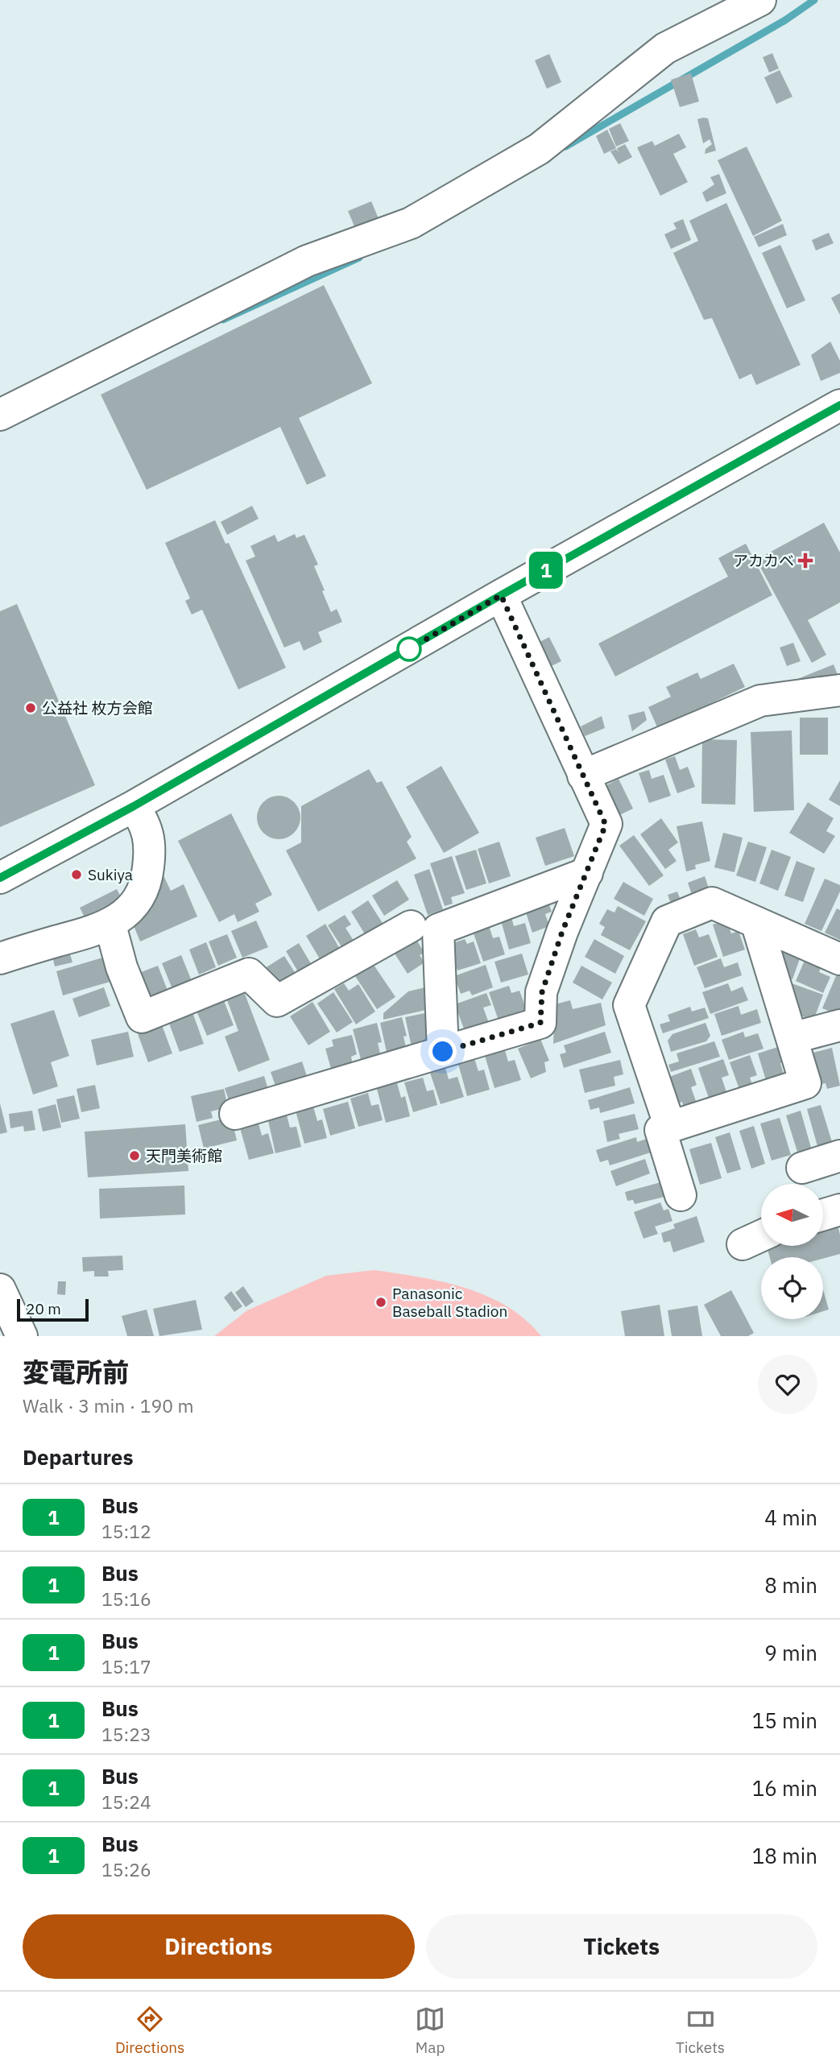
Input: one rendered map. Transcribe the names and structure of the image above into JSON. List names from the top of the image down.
{
  "places": {
    "health": ["アカカベ"],
    "other": [
      "公益社 枚方会館",
      "Sukiya",
      "天門美術館",
      "Panasonic Baseball Stadion"
    ]
  },
  "lines": ["bus line 1"],
  "scale_bar": "20 m",
  "north": "left",
  "page": {
    "on_map": "1",
    "scale": "20 m",
    "heading": [
      ["変電所前", "Walk · 3 min · 190 m"],
      "Departures"
    ],
    "list": [
      {
        "mark": "1",
        "name": "Bus",
        "note": "15:12",
        "value": "4 min"
      },
      {
        "mark": "1",
        "name": "Bus",
        "note": "15:16",
        "value": "8 min"
      },
      {
        "mark": "1",
        "name": "Bus",
        "note": "15:17",
        "value": "9 min"
      },
      {
        "mark": "1",
        "name": "Bus",
        "note": "15:23",
        "value": "15 min"
      },
      {
        "mark": "1",
        "name": "Bus",
        "note": "15:24",
        "value": "16 min"
      },
      {
        "mark": "1",
        "name": "Bus",
        "note": "15:26",
        "value": "18 min"
      }
    ],
    "buttons": ["Directions", "Tickets"],
    "tabs": ["Directions", "Map", "Tickets"]
  }
}
